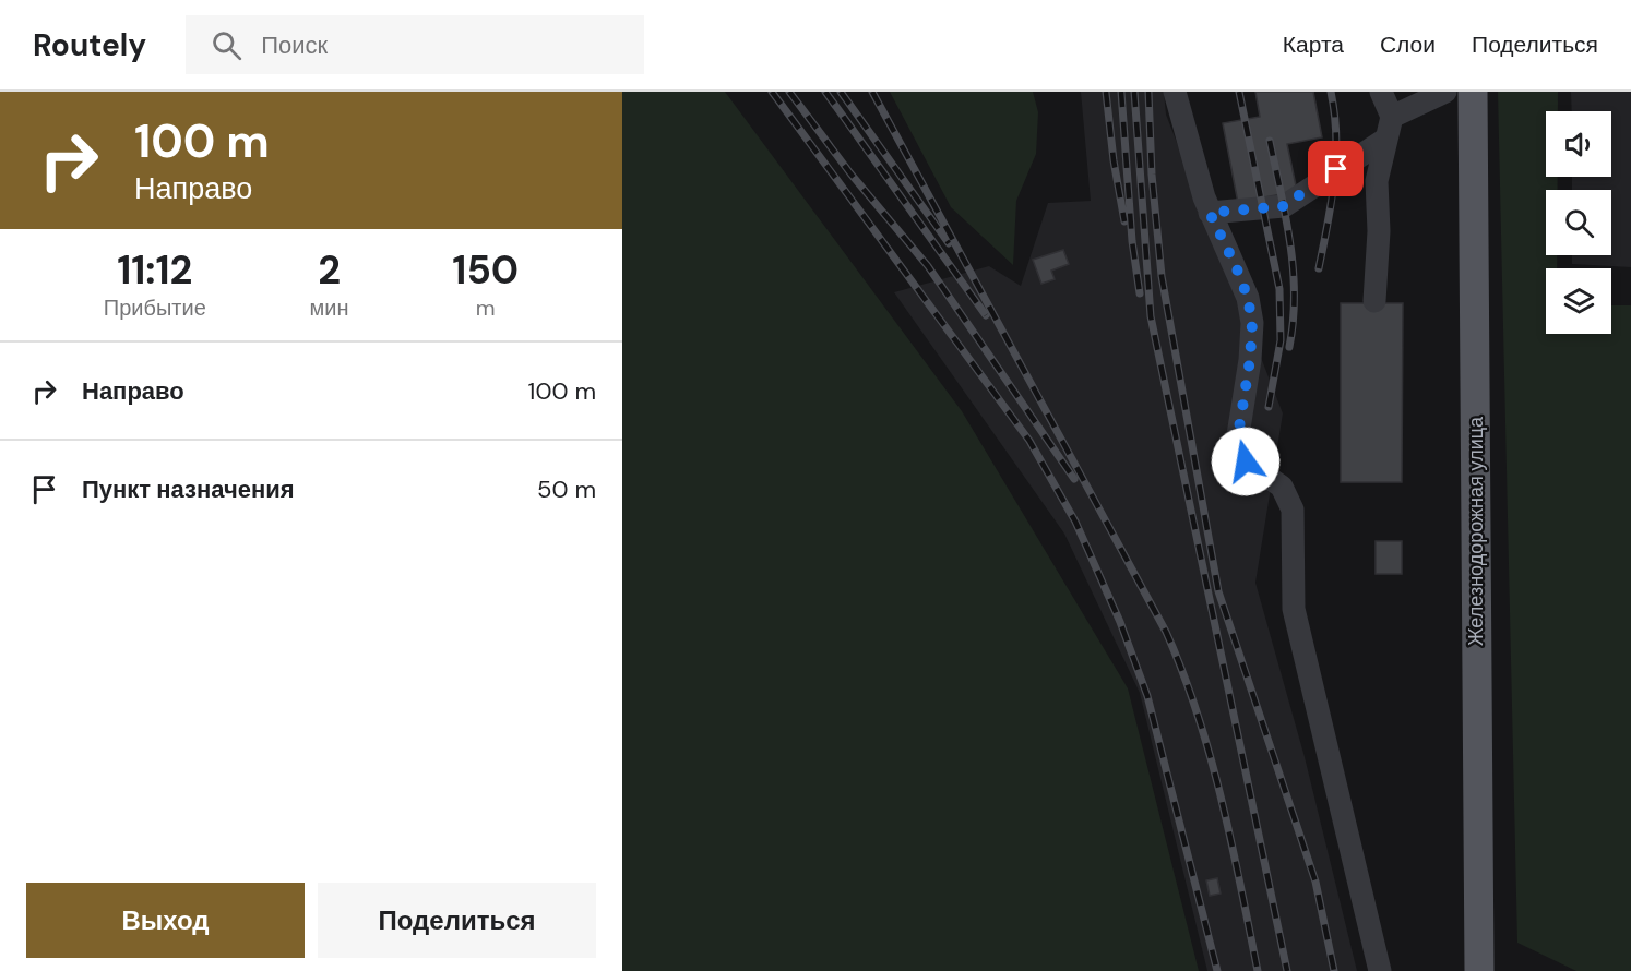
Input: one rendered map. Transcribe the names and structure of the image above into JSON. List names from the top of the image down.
{
  "streets": {
    "main road": ["Железнодорожная улица"]
  },
  "page": {
    "header": "Routely",
    "search": "Поиск",
    "nav": ["Карта", "Слои", "Поделиться"],
    "turn": ["100 m", "Направо"],
    "eta": [
      "11:12",
      "Прибытие",
      "2",
      "мин",
      "150",
      "m"
    ],
    "list": [
      {
        "name": "Направо",
        "value": "100 m"
      },
      {
        "name": "Пункт назначения",
        "value": "50 m"
      }
    ],
    "buttons": ["Выход", "Поделиться"]
  }
}
